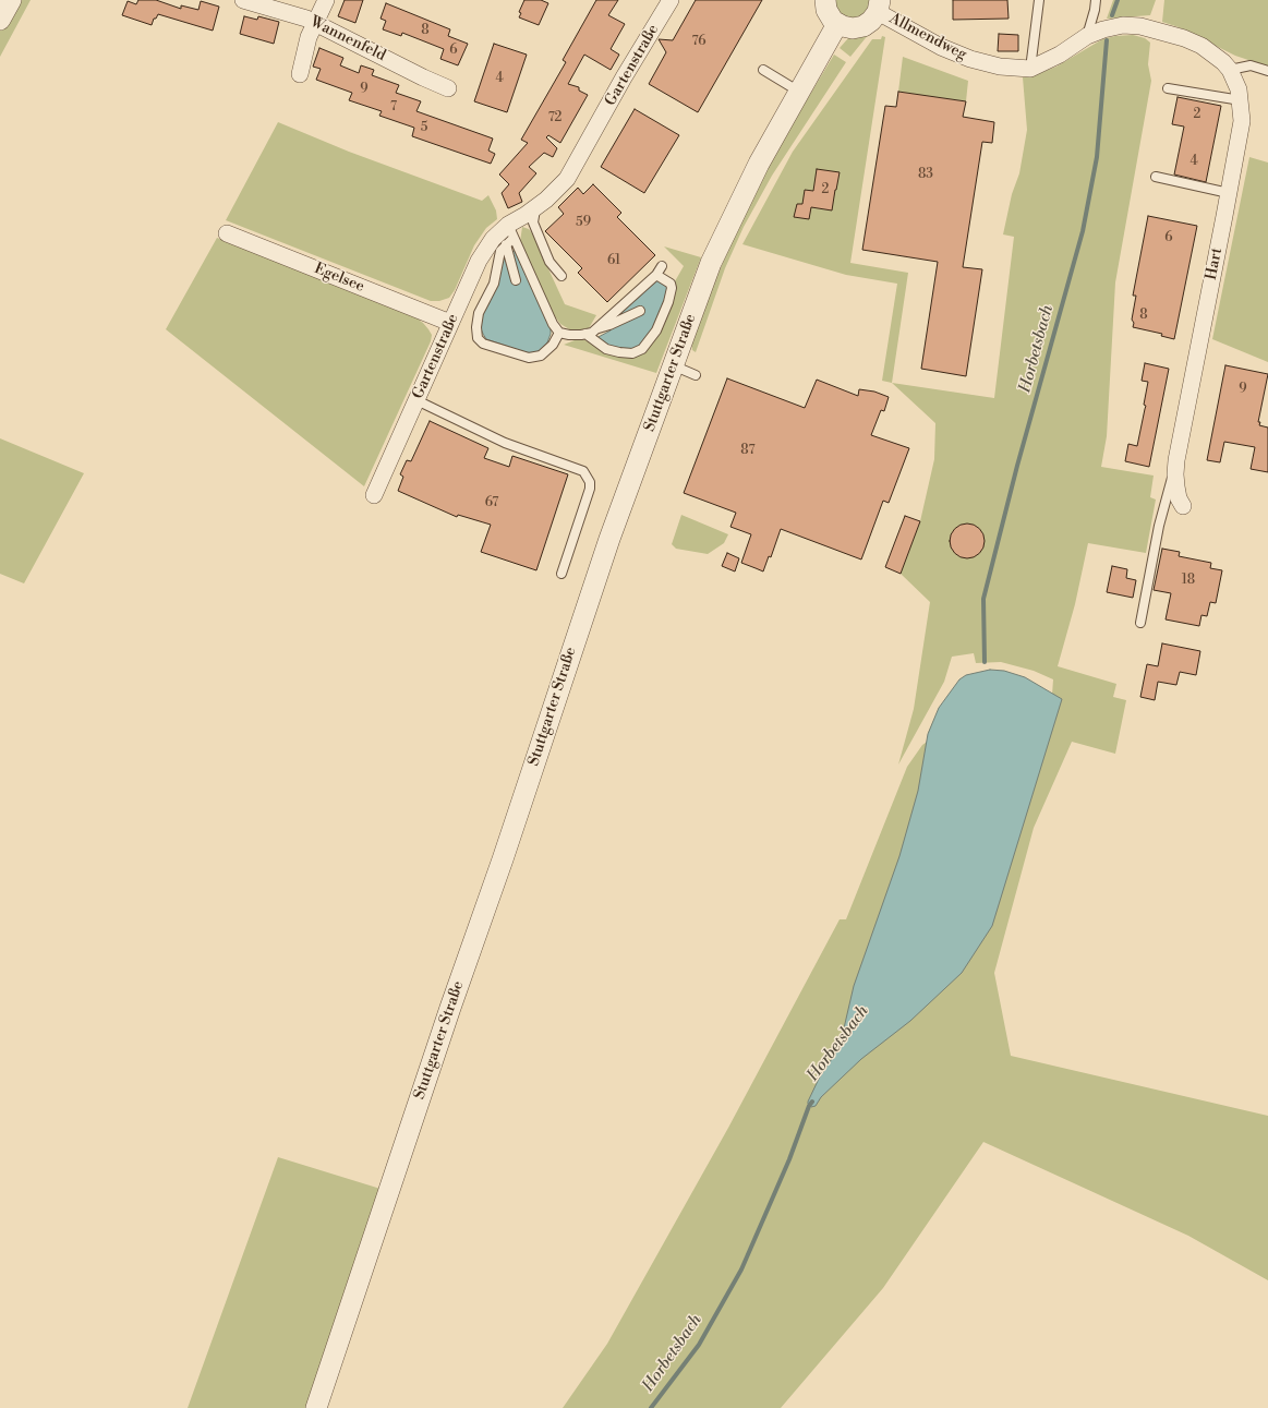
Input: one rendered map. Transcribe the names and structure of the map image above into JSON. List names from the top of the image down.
{
  "streets": {
    "street": [
      "Allmendweg",
      "Wannenfeld",
      "Gartenstraße",
      "Hart",
      "Egelsee",
      "Stuttgarter Straße"
    ]
  },
  "crossings": [
    ["Allmendweg", "Hart"],
    ["Gartenstraße", "Egelsee"]
  ],
  "water": ["Horbetsbach"],
  "house_numbers": [
    "8",
    "76",
    "6",
    "4",
    "9",
    "7",
    "2",
    "72",
    "5",
    "4",
    "83",
    "2",
    "59",
    "6",
    "61",
    "8",
    "9",
    "87",
    "67",
    "18"
  ]
}
